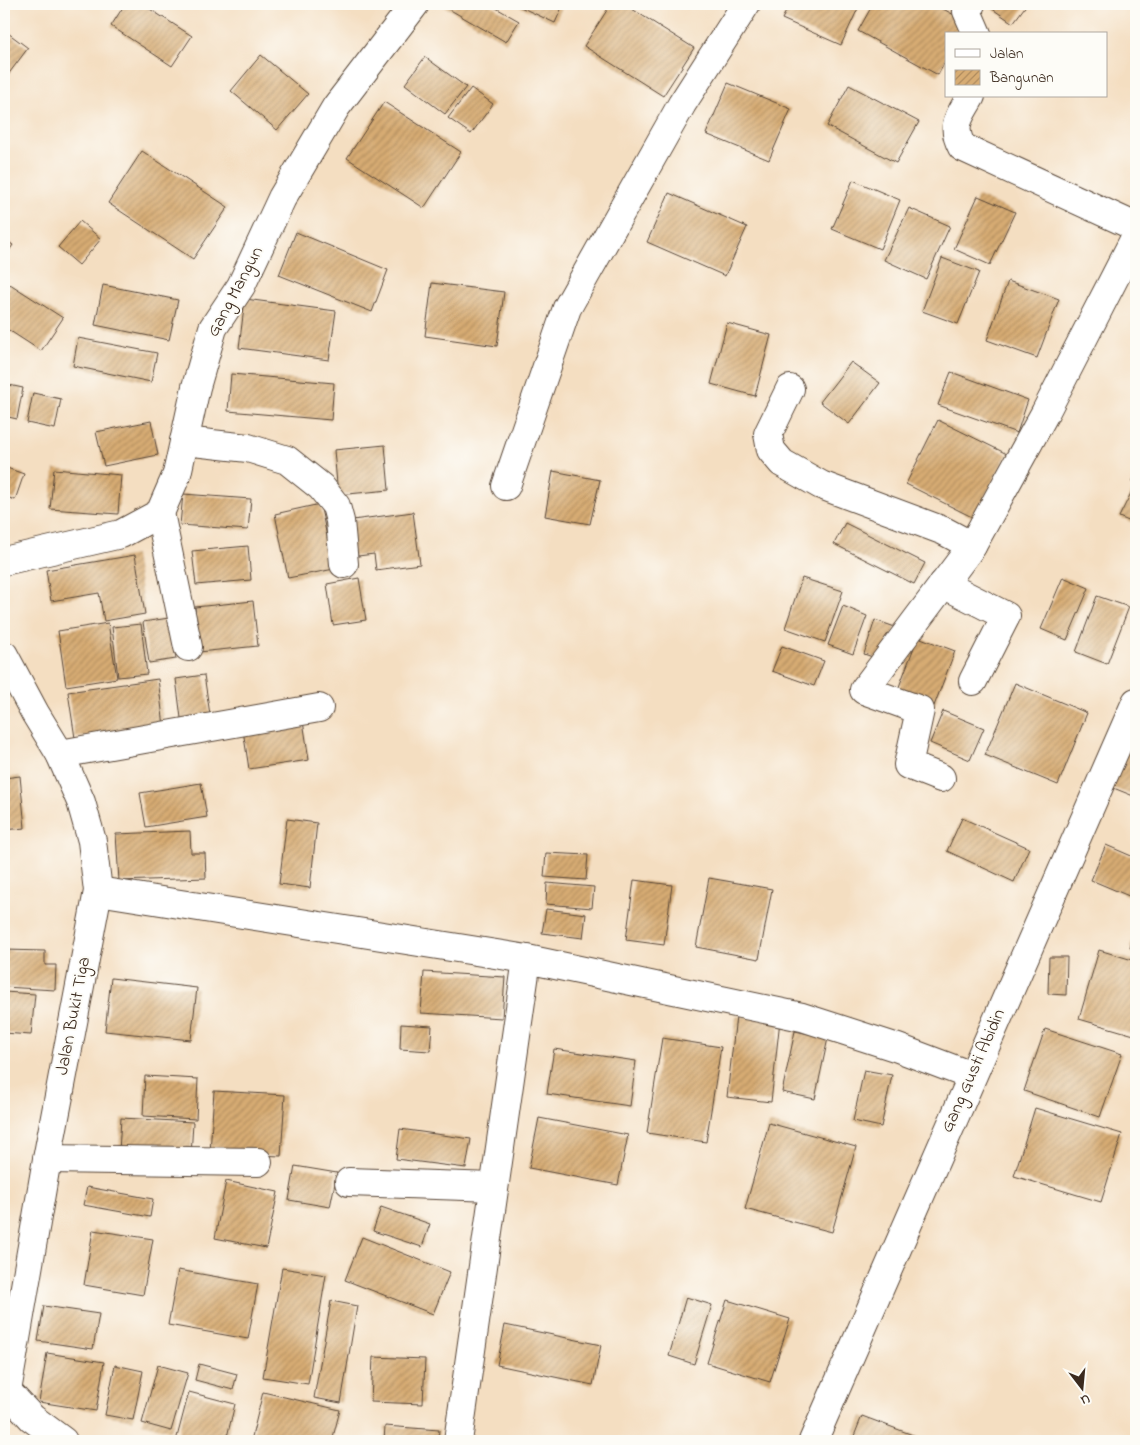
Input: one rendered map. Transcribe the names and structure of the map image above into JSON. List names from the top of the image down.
{
  "streets": {
    "street": ["Gang Mangun", "Jalan Bukit Tiga", "Gang Gusti Abidin"]
  },
  "legend": ["Jalan", "Bangunan"],
  "north": "bottom"
}
